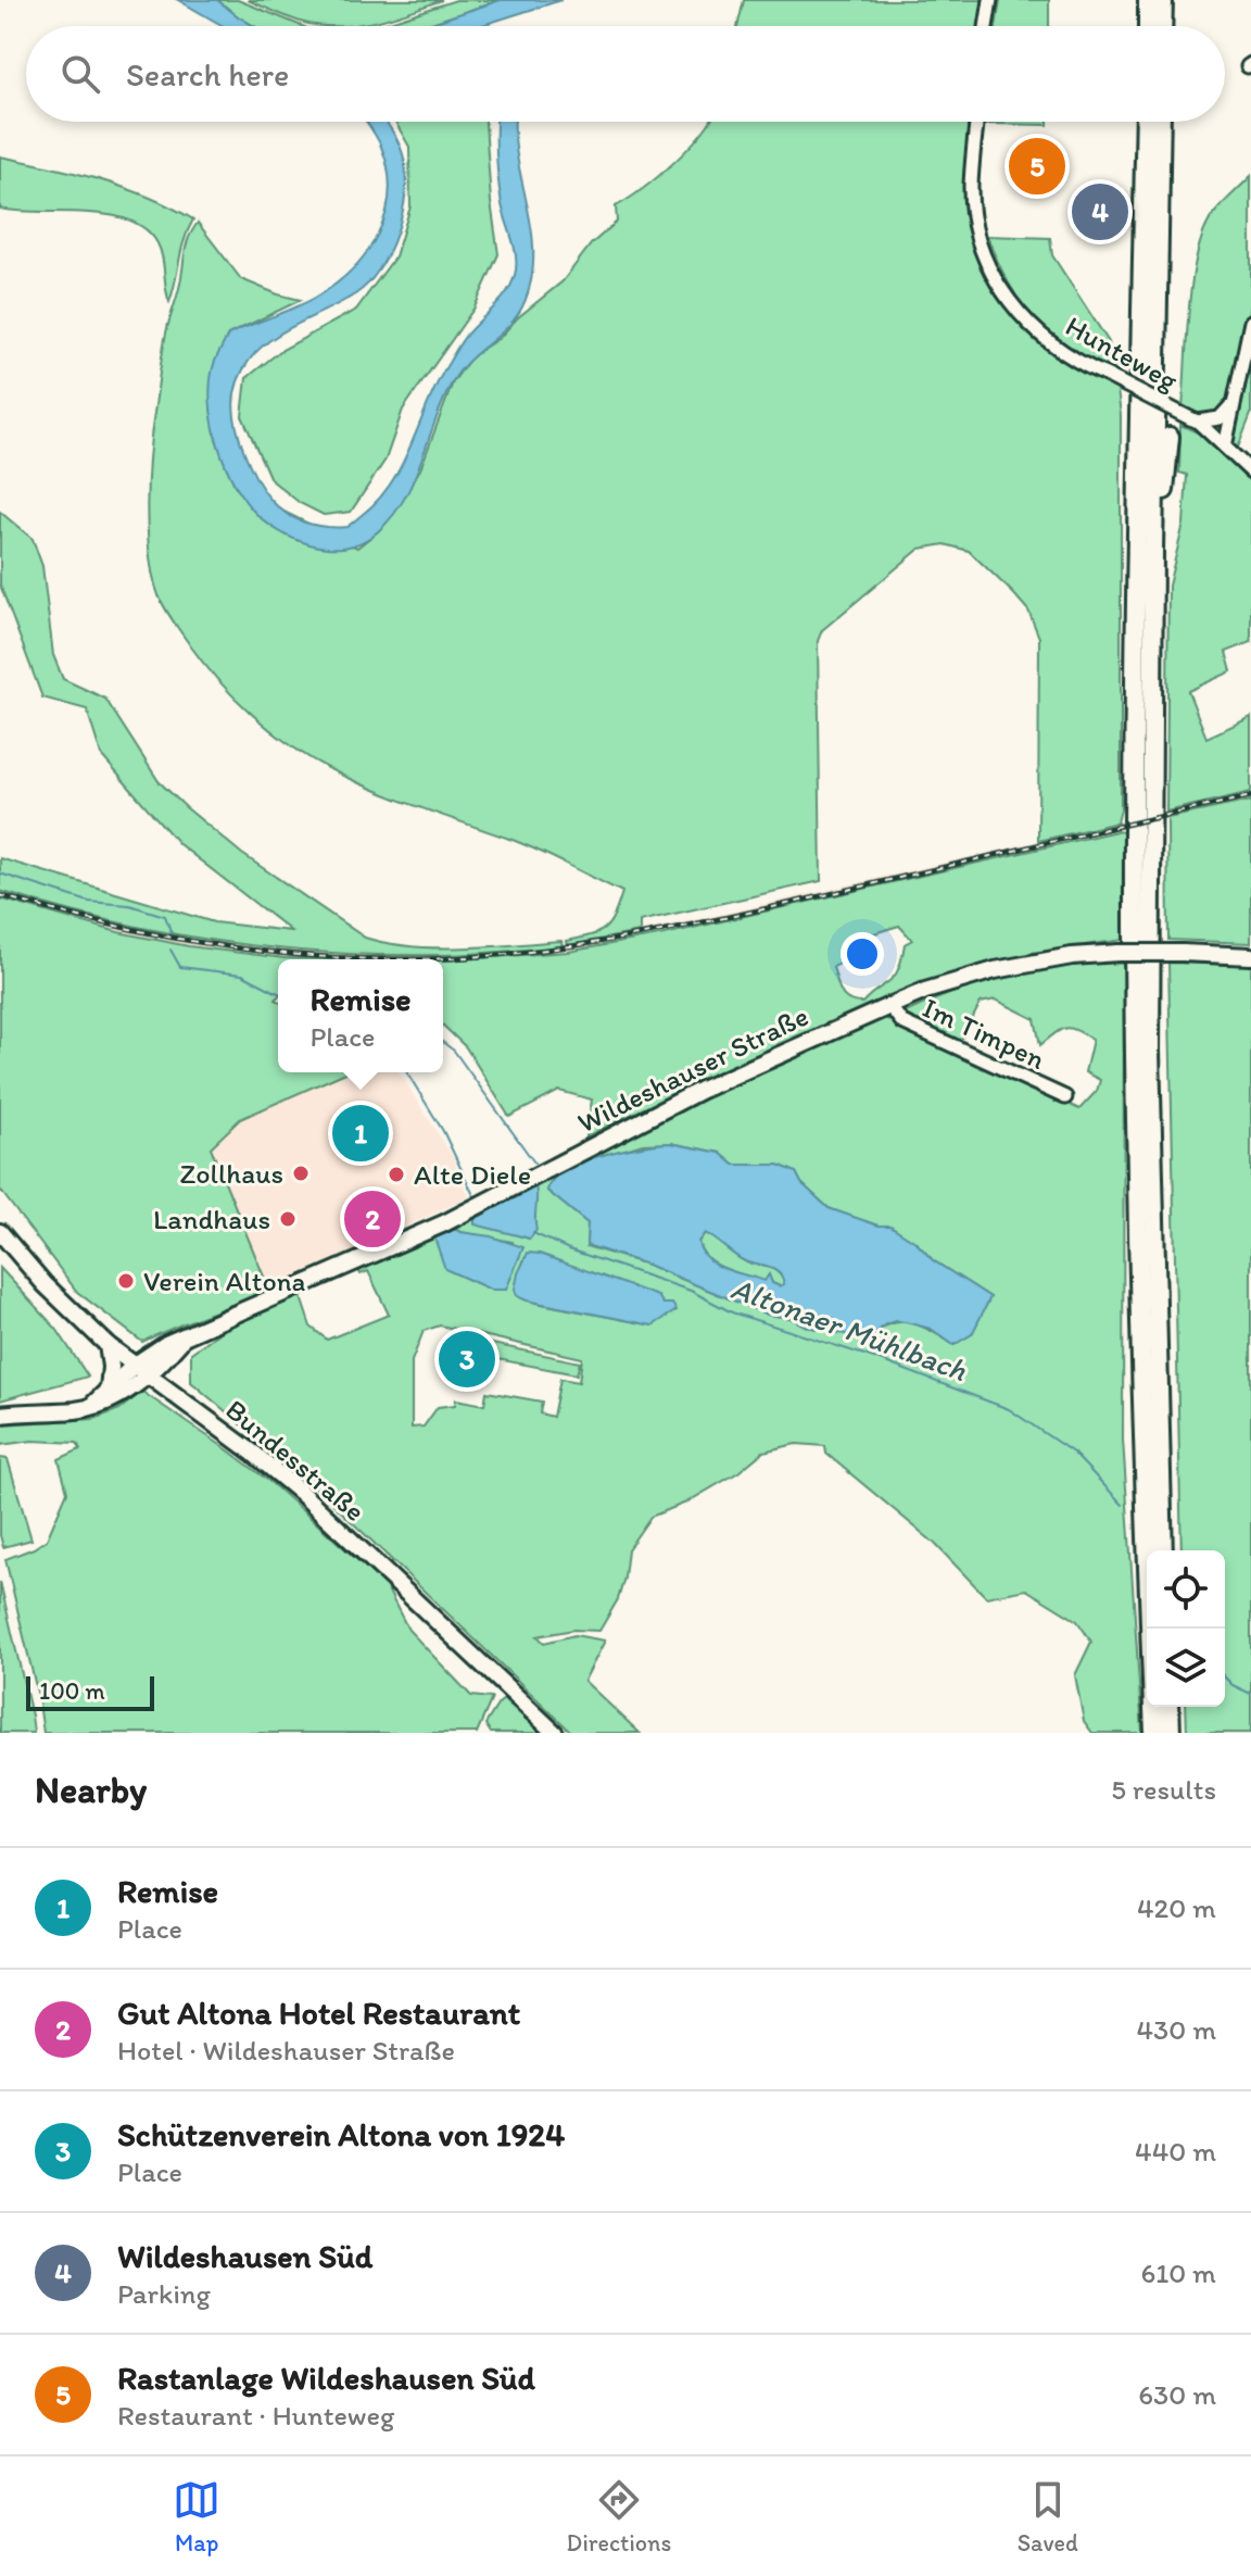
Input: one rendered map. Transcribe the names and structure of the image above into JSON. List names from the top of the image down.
{
  "streets": {
    "main road": ["Wildeshauser Straße", "Bundesstraße"],
    "street": ["Hunteweg", "Im Timpen"]
  },
  "crossings": [
    ["Im Timpen", "Wildeshauser Straße"],
    ["Wildeshauser Straße", "Bundesstraße"]
  ],
  "water": ["Altonaer Mühlbach"],
  "places": [
    "Zollhaus",
    "Alte Diele",
    "Landhaus",
    "Verein Altona"
  ],
  "scale_bar": "100 m",
  "page": {
    "search": "Search here",
    "pins": [
      "5",
      "4",
      "1",
      "2",
      "3"
    ],
    "popup": ["Remise", "Place"],
    "scale": "100 m",
    "heading": ["Nearby", "5 results"],
    "list": [
      {
        "mark": "1",
        "name": "Remise",
        "note": "Place",
        "value": "420 m"
      },
      {
        "mark": "2",
        "name": "Gut Altona Hotel Restaurant",
        "note": "Hotel · Wildeshauser Straße",
        "value": "430 m"
      },
      {
        "mark": "3",
        "name": "Schützenverein Altona von 1924",
        "note": "Place",
        "value": "440 m"
      },
      {
        "mark": "4",
        "name": "Wildeshausen Süd",
        "note": "Parking",
        "value": "610 m"
      },
      {
        "mark": "5",
        "name": "Rastanlage Wildeshausen Süd",
        "note": "Restaurant · Hunteweg",
        "value": "630 m"
      }
    ],
    "nav": ["Map", "Directions", "Saved"]
  }
}
